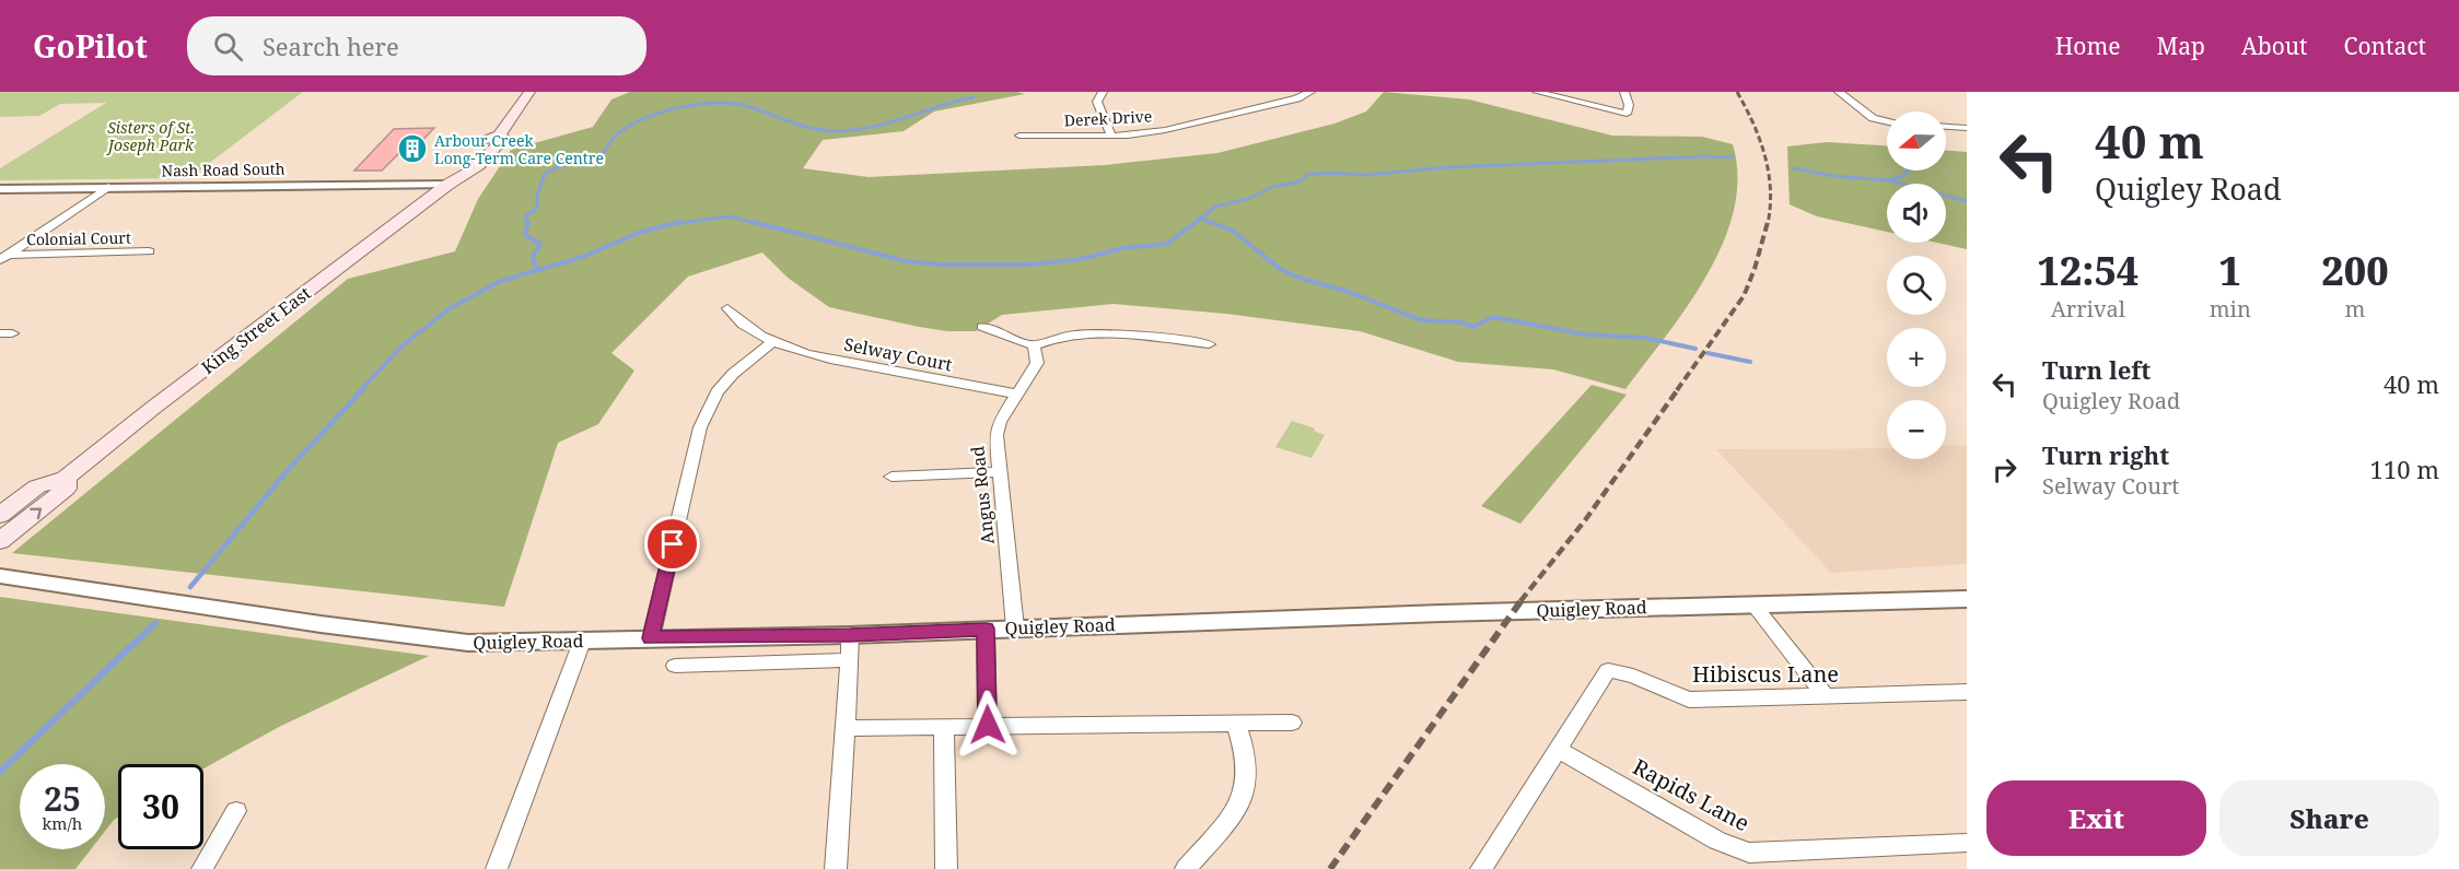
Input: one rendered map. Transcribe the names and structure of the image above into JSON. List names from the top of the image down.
{
  "streets": {
    "main road": ["King Street East"],
    "street": [
      "Derek Drive",
      "Nash Road South",
      "Colonial Court",
      "Selway Court",
      "Angus Road",
      "Quigley Road",
      "Hibiscus Lane",
      "Rapids Lane"
    ]
  },
  "crossings": [
    ["Nash Road South", "King Street East"],
    ["Selway Court", "Angus Road"],
    ["Angus Road", "Quigley Road"],
    ["Hibiscus Lane", "Rapids Lane"]
  ],
  "parks": ["Sisters of St. Joseph Park"],
  "places": {
    "building": ["Arbour Creek Long-Term Care Centre"]
  },
  "north": "left",
  "page": {
    "header": "GoPilot",
    "search": "Search here",
    "nav": [
      "Home",
      "Map",
      "About",
      "Contact"
    ],
    "turn": ["40 m", "Quigley Road"],
    "map_buttons": ["+", "−"],
    "eta": [
      "12:54",
      "Arrival",
      "1",
      "min",
      "200",
      "m"
    ],
    "list": [
      {
        "name": "Turn left",
        "note": "Quigley Road",
        "value": "40 m"
      },
      {
        "name": "Turn right",
        "note": "Selway Court",
        "value": "110 m"
      }
    ],
    "speed": "25 km/h",
    "limit": "30",
    "buttons": ["Exit", "Share"]
  }
}
